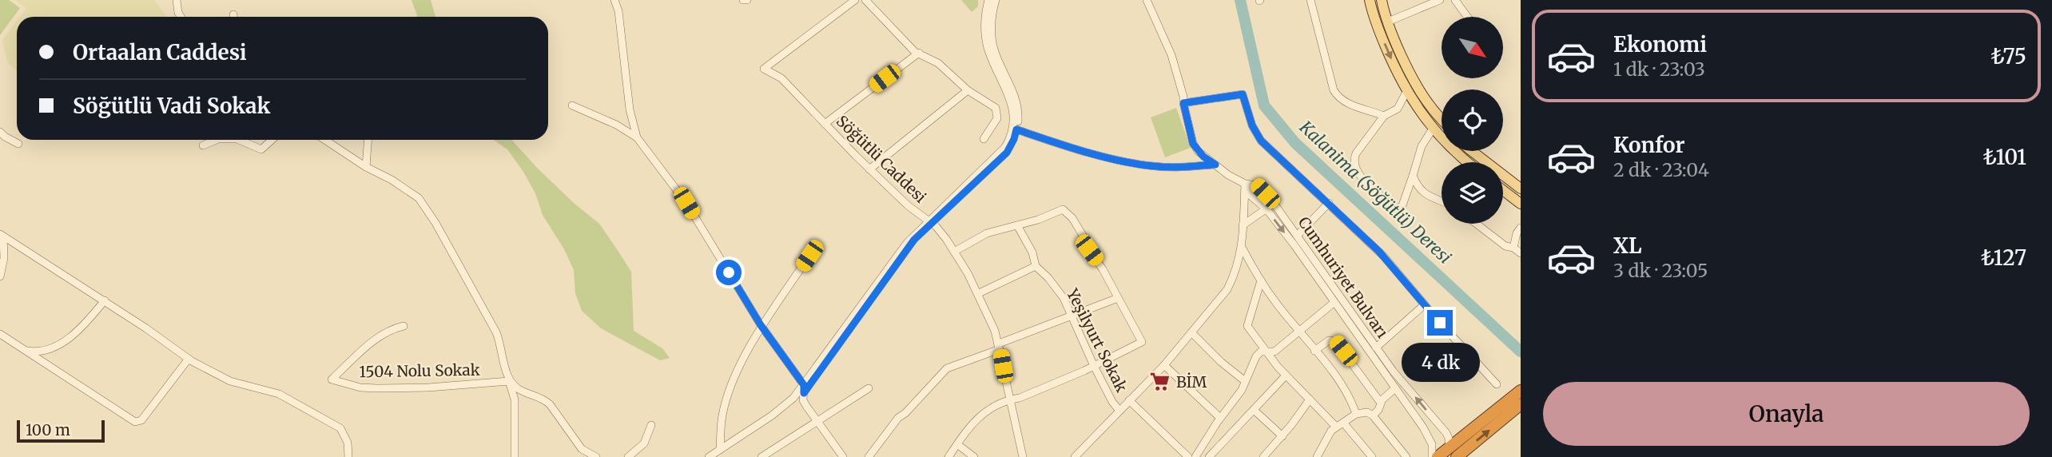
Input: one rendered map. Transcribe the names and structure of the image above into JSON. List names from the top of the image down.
{
  "streets": {
    "street": [
      "Söğütlü Caddesi",
      "Cumhuriyet Bulvarı",
      "Yeşilyurt Sokak",
      "1504 Nolu Sokak"
    ]
  },
  "water": ["Kalanima (Söğütlü) Deresi"],
  "places": {
    "supermarket": ["BİM"]
  },
  "scale_bar": "100 m",
  "north": "bottom right",
  "page": {
    "list": [
      {
        "name": "Ekonomi",
        "note": "1 dk · 23:03",
        "value": "₺75"
      },
      {
        "name": "Konfor",
        "note": "2 dk · 23:04",
        "value": "₺101"
      },
      {
        "name": "XL",
        "note": "3 dk · 23:05",
        "value": "₺127"
      }
    ],
    "banner": ["Ortaalan Caddesi", "Söğütlü Vadi Sokak"],
    "bubble": "4 dk",
    "buttons": "Onayla",
    "scale": "100 m"
  }
}
